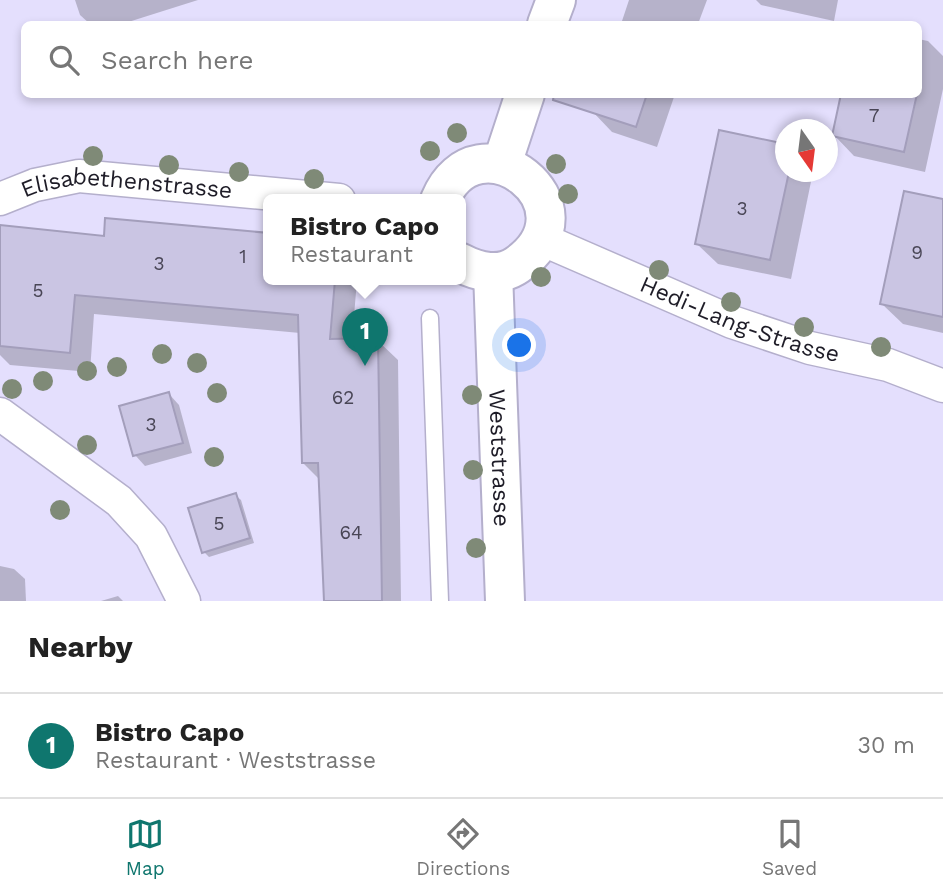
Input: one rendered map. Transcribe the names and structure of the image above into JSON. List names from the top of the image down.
{
  "streets": {
    "street": ["Elisabethenstrasse", "Hedi-Lang-Strasse", "Weststrasse"]
  },
  "house_numbers": [
    "7",
    "3",
    "9",
    "1",
    "3",
    "5",
    "62",
    "3",
    "5",
    "64"
  ],
  "north": "bottom",
  "page": {
    "search": "Search here",
    "popup": ["Bistro Capo", "Restaurant"],
    "pins": "1",
    "heading": "Nearby",
    "list": [
      {
        "mark": "1",
        "name": "Bistro Capo",
        "note": "Restaurant · Weststrasse",
        "value": "30 m"
      }
    ],
    "nav": ["Map", "Directions", "Saved"]
  }
}
